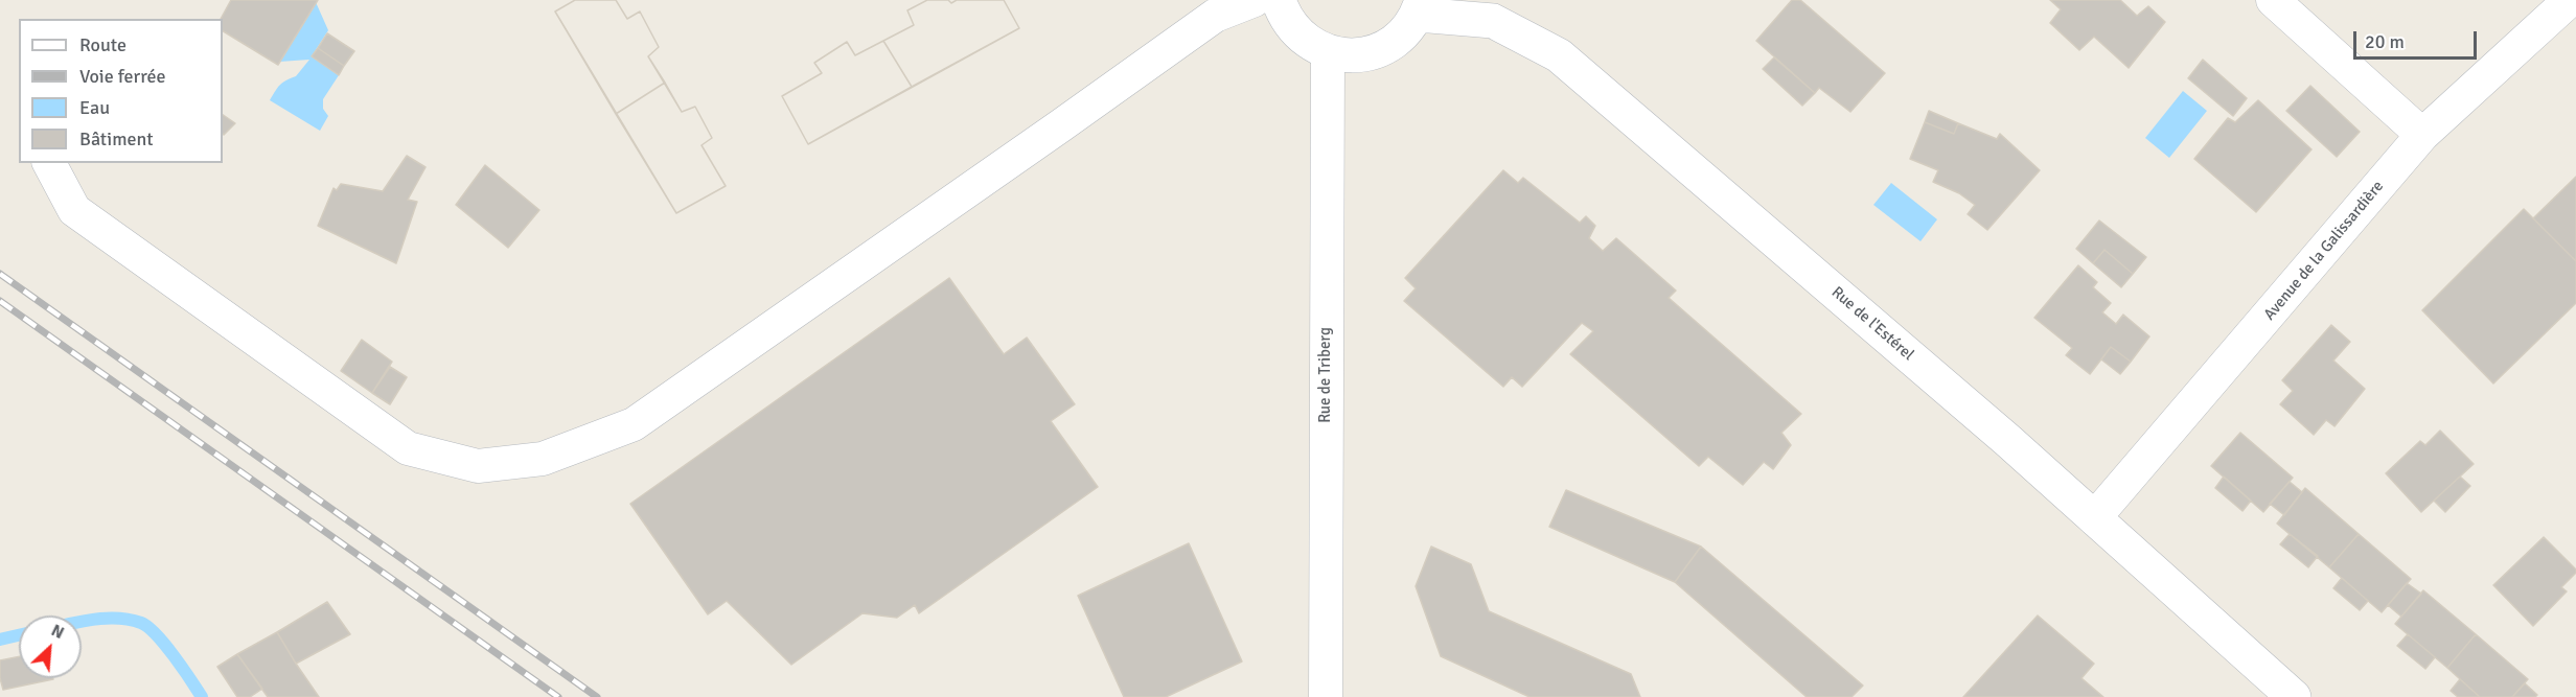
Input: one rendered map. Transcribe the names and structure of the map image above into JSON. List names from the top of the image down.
{
  "streets": {
    "street": ["Avenue de la Galissardière", "Rue de l'Estérel", "Rue de Triberg"]
  },
  "crossings": [
    ["Avenue de la Galissardière", "Rue de l'Estérel"]
  ],
  "legend": [
    "Route",
    "Voie ferrée",
    "Eau",
    "Bâtiment"
  ],
  "scale_bar": "20 m",
  "north": "top right"
}
